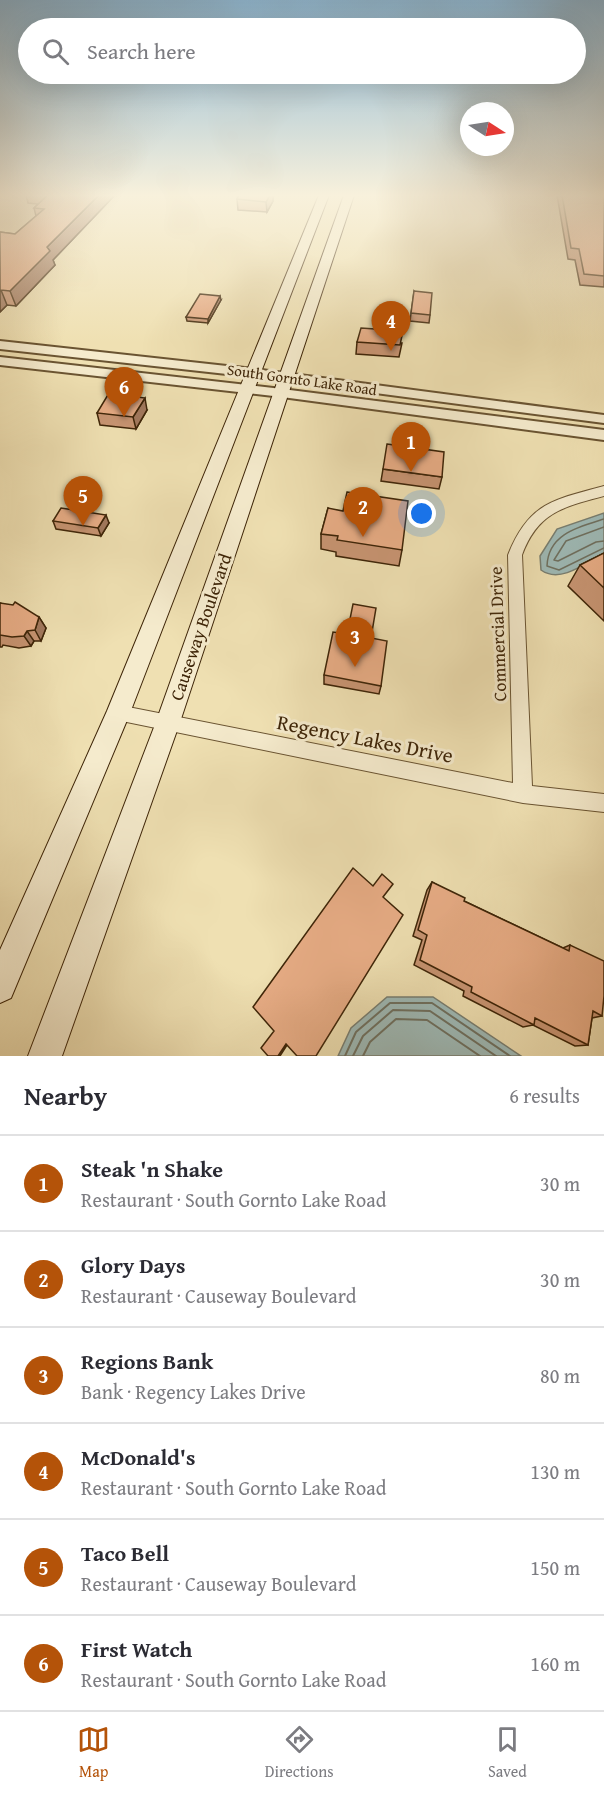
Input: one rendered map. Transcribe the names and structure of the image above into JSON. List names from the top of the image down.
{
  "streets": {
    "main road": ["Causeway Boulevard"],
    "street": ["South Gornto Lake Road", "Commercial Drive", "Regency Lakes Drive"]
  },
  "crossings": [
    ["South Gornto Lake Road", "Causeway Boulevard"],
    ["Causeway Boulevard", "Regency Lakes Drive"],
    ["Commercial Drive", "Regency Lakes Drive"]
  ],
  "north": "right",
  "page": {
    "search": "Search here",
    "pins": [
      "4",
      "6",
      "1",
      "5",
      "2",
      "3"
    ],
    "heading": ["Nearby", "6 results"],
    "list": [
      {
        "mark": "1",
        "name": "Steak 'n Shake",
        "note": "Restaurant · South Gornto Lake Road",
        "value": "30 m"
      },
      {
        "mark": "2",
        "name": "Glory Days",
        "note": "Restaurant · Causeway Boulevard",
        "value": "30 m"
      },
      {
        "mark": "3",
        "name": "Regions Bank",
        "note": "Bank · Regency Lakes Drive",
        "value": "80 m"
      },
      {
        "mark": "4",
        "name": "McDonald's",
        "note": "Restaurant · South Gornto Lake Road",
        "value": "130 m"
      },
      {
        "mark": "5",
        "name": "Taco Bell",
        "note": "Restaurant · Causeway Boulevard",
        "value": "150 m"
      },
      {
        "mark": "6",
        "name": "First Watch",
        "note": "Restaurant · South Gornto Lake Road",
        "value": "160 m"
      }
    ],
    "nav": ["Map", "Directions", "Saved"]
  }
}
